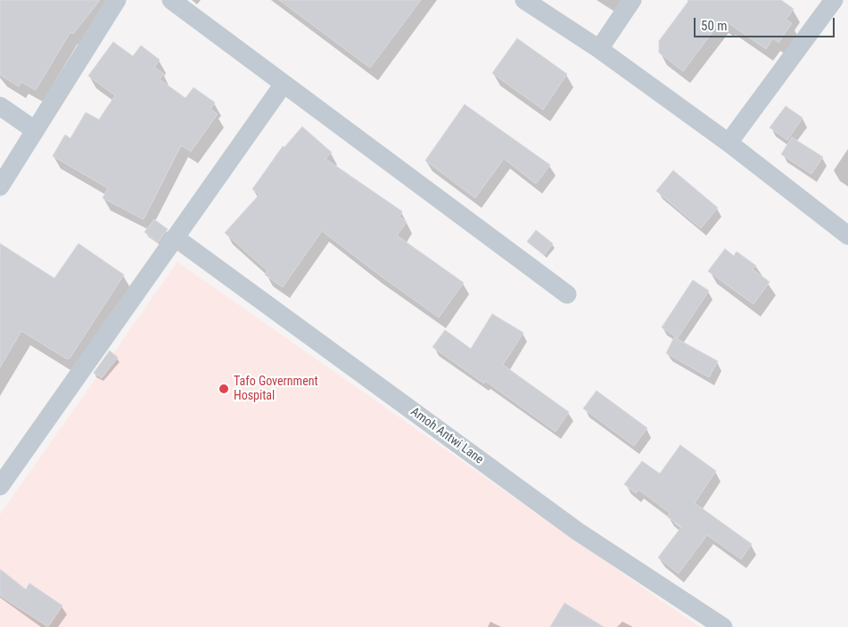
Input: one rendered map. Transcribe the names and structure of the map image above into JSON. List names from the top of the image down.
{
  "streets": {
    "street": ["Amoh Antwi Lane"]
  },
  "places": ["Tafo Government Hospital"],
  "scale_bar": "50 m"
}
